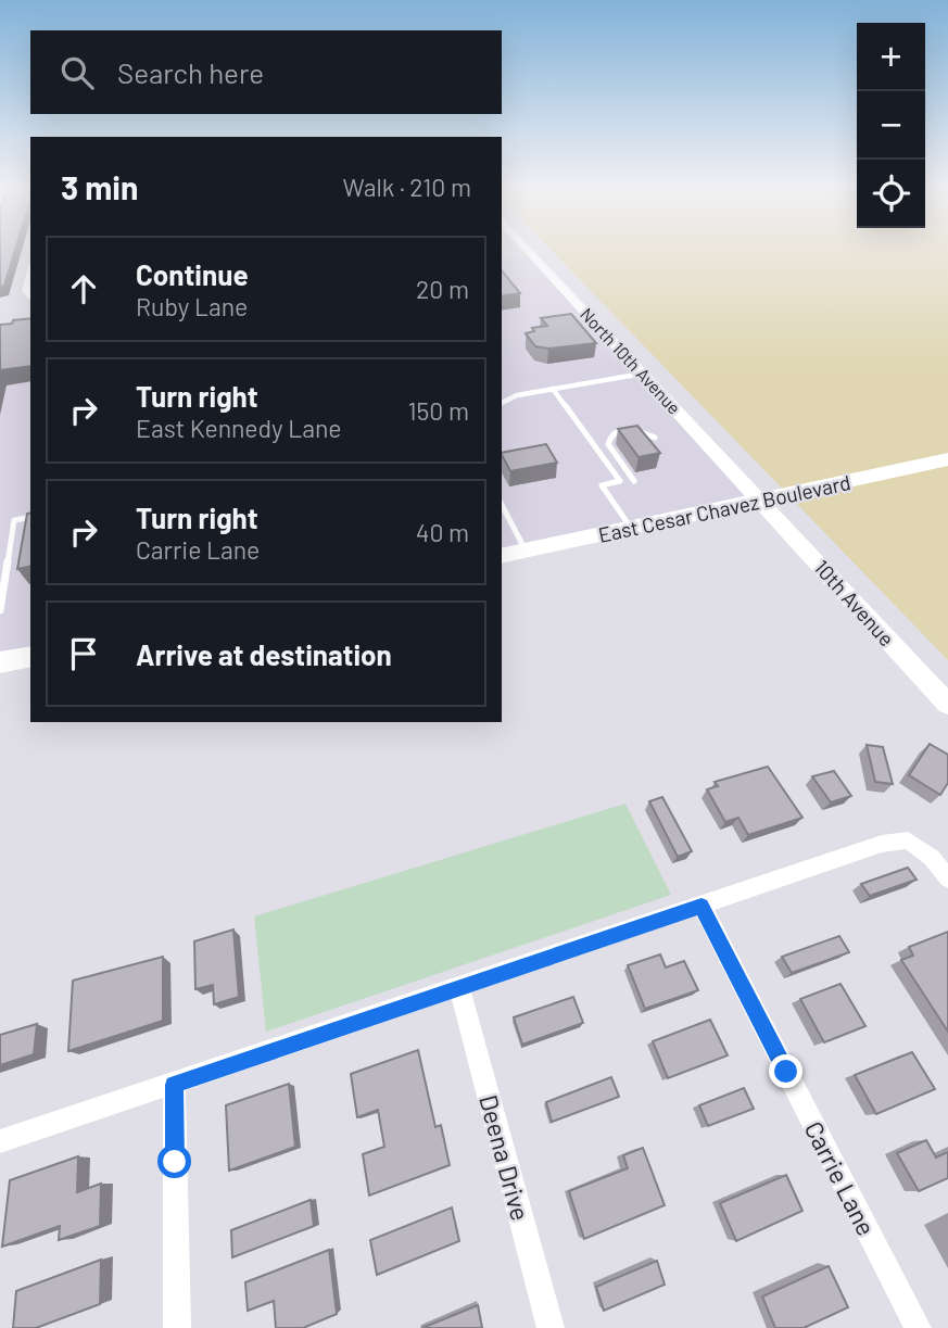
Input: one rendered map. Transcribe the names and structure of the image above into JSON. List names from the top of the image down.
{
  "streets": {
    "highway": ["East Cesar Chavez Boulevard"],
    "main road": ["North 10th Avenue", "10th Avenue"],
    "street": ["Deena Drive", "Carrie Lane"]
  },
  "crossings": [
    ["North 10th Avenue", "East Cesar Chavez Boulevard"],
    ["North 10th Avenue", "10th Avenue"],
    ["East Cesar Chavez Boulevard", "10th Avenue"]
  ],
  "page": {
    "map_buttons": ["+", "−"],
    "search": "Search here",
    "heading": ["3 min", "Walk · 210 m"],
    "list": [
      ["Continue", "Ruby Lane", "20 m"],
      ["Turn right", "East Kennedy Lane", "150 m"],
      ["Turn right", "Carrie Lane", "40 m"],
      "Arrive at destination"
    ]
  }
}
